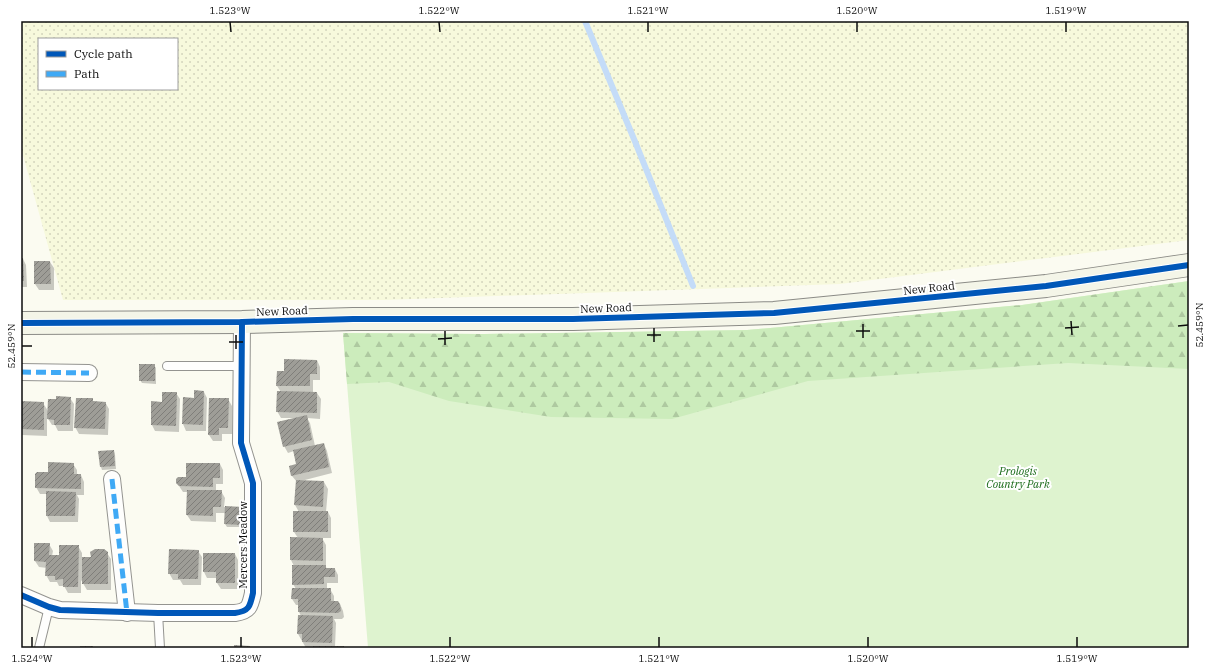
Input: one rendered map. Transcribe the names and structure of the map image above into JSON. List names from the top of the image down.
{
  "streets": {
    "street": ["New Road", "Mercers Meadow"]
  },
  "crossings": [
    ["New Road", "Mercers Meadow"]
  ],
  "parks": ["Prologis Country Park"],
  "legend": ["Cycle path", "Path"],
  "coordinates": [
    "1.523°W",
    "1.522°W",
    "1.521°W",
    "1.520°W",
    "1.519°W",
    "52.459°N",
    "1.524°W"
  ]
}
